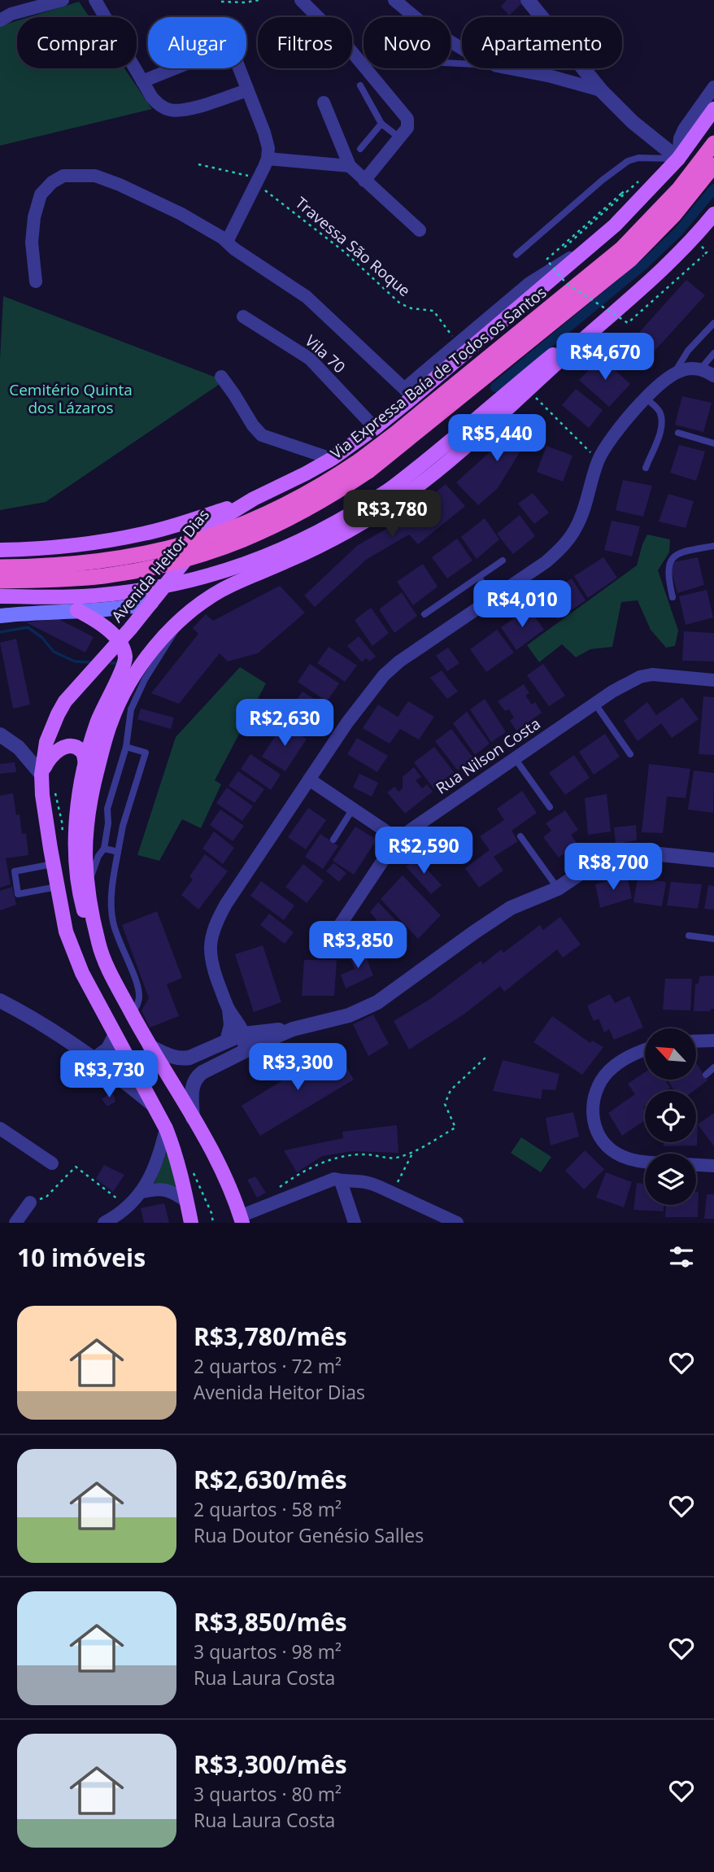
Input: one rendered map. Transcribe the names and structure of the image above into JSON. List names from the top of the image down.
{
  "streets": {
    "highway": ["Via Expressa Baía de Todos os Santos"],
    "main road": ["Avenida Heitor Dias"],
    "street": ["Vila 70", "Rua Nilson Costa"],
    "path": ["Travessa São Roque"]
  },
  "crossings": [
    ["Vila 70", "Avenida Heitor Dias"]
  ],
  "parks": ["Cemitério Quinta dos Lázaros"],
  "north": "top left",
  "page": {
    "chip": [
      "Comprar",
      "Alugar",
      "Filtros",
      "Novo",
      "Apartamento"
    ],
    "price": [
      "R$4,670",
      "R$5,440",
      "R$3,780",
      "R$4,010",
      "R$2,630",
      "R$2,590",
      "R$8,700",
      "R$3,850",
      "R$3,300",
      "R$3,730"
    ],
    "heading": "10 imóveis",
    "list": [
      {
        "name": "R$3,780/mês",
        "note": "2 quartos · 72 m² · Avenida Heitor Dias"
      },
      {
        "name": "R$2,630/mês",
        "note": "2 quartos · 58 m² · Rua Doutor Genésio Salles"
      },
      {
        "name": "R$3,850/mês",
        "note": "3 quartos · 98 m² · Rua Laura Costa"
      },
      {
        "name": "R$3,300/mês",
        "note": "3 quartos · 80 m² · Rua Laura Costa"
      }
    ]
  }
}
